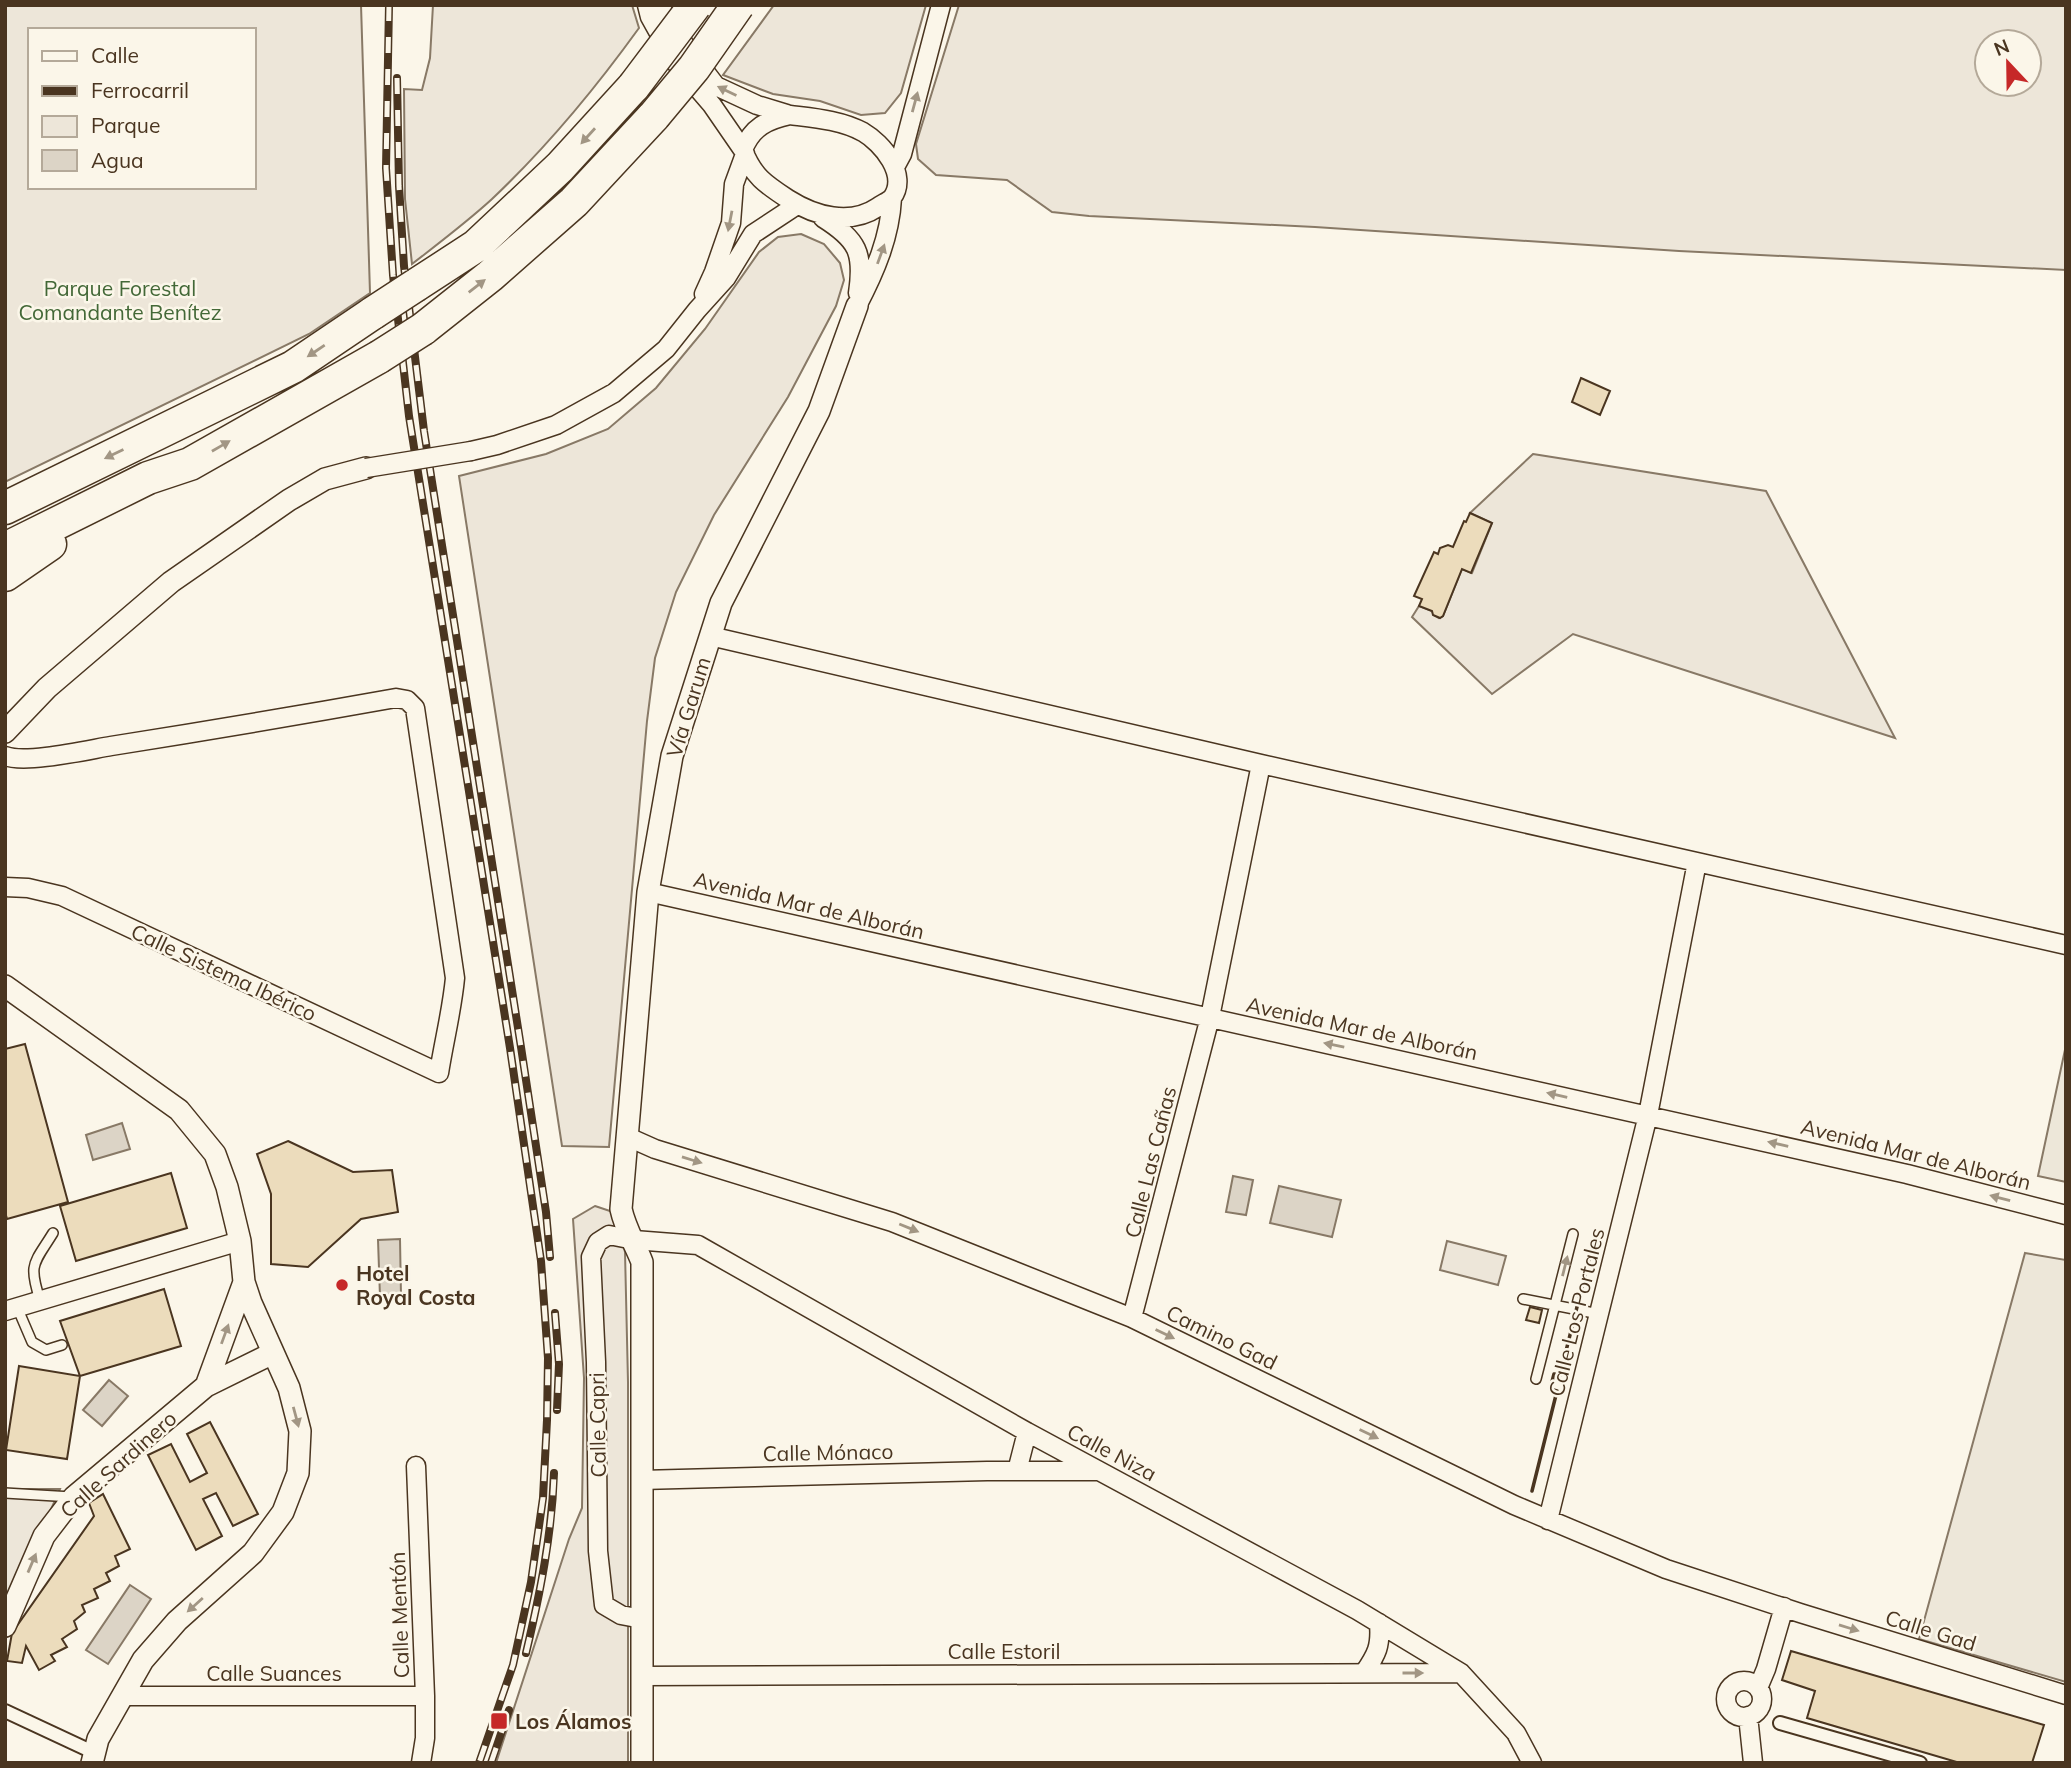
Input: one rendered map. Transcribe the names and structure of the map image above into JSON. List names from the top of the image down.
{
  "streets": {
    "street": [
      "Vía Garum",
      "Avenida Mar de Alborán",
      "Calle Sistema Ibérico",
      "Calle Las Cañas",
      "Calle Los Portales",
      "Camino Gad",
      "Calle Capri",
      "Calle Mónaco",
      "Calle Niza",
      "Calle Sardinero",
      "Calle Mentón",
      "Calle Gad",
      "Calle Estoril",
      "Calle Suances"
    ]
  },
  "crossings": [
    ["Vía Garum", "Avenida Mar de Alborán"],
    ["Vía Garum", "Camino Gad"],
    ["Vía Garum", "Calle Capri"],
    ["Avenida Mar de Alborán", "Calle Las Cañas"],
    ["Avenida Mar de Alborán", "Calle Los Portales"],
    ["Calle Las Cañas", "Camino Gad"],
    ["Calle Los Portales", "Camino Gad"],
    ["Camino Gad", "Calle Capri"],
    ["Camino Gad", "Calle Gad"],
    ["Calle Capri", "Calle Mónaco"],
    ["Calle Capri", "Calle Niza"],
    ["Calle Capri", "Calle Estoril"],
    ["Calle Mónaco", "Calle Niza"],
    ["Calle Niza", "Calle Estoril"],
    ["Calle Mentón", "Calle Suances"]
  ],
  "one_way": ["Avenida Mar de Alborán", "Camino Gad"],
  "parks": ["Parque Forestal Comandante Benítez"],
  "places": {
    "other": ["Hotel Royal Costa"],
    "transit": ["Los Álamos"]
  },
  "legend": [
    "Calle",
    "Ferrocarril",
    "Parque",
    "Agua"
  ],
  "north": "top"
}
